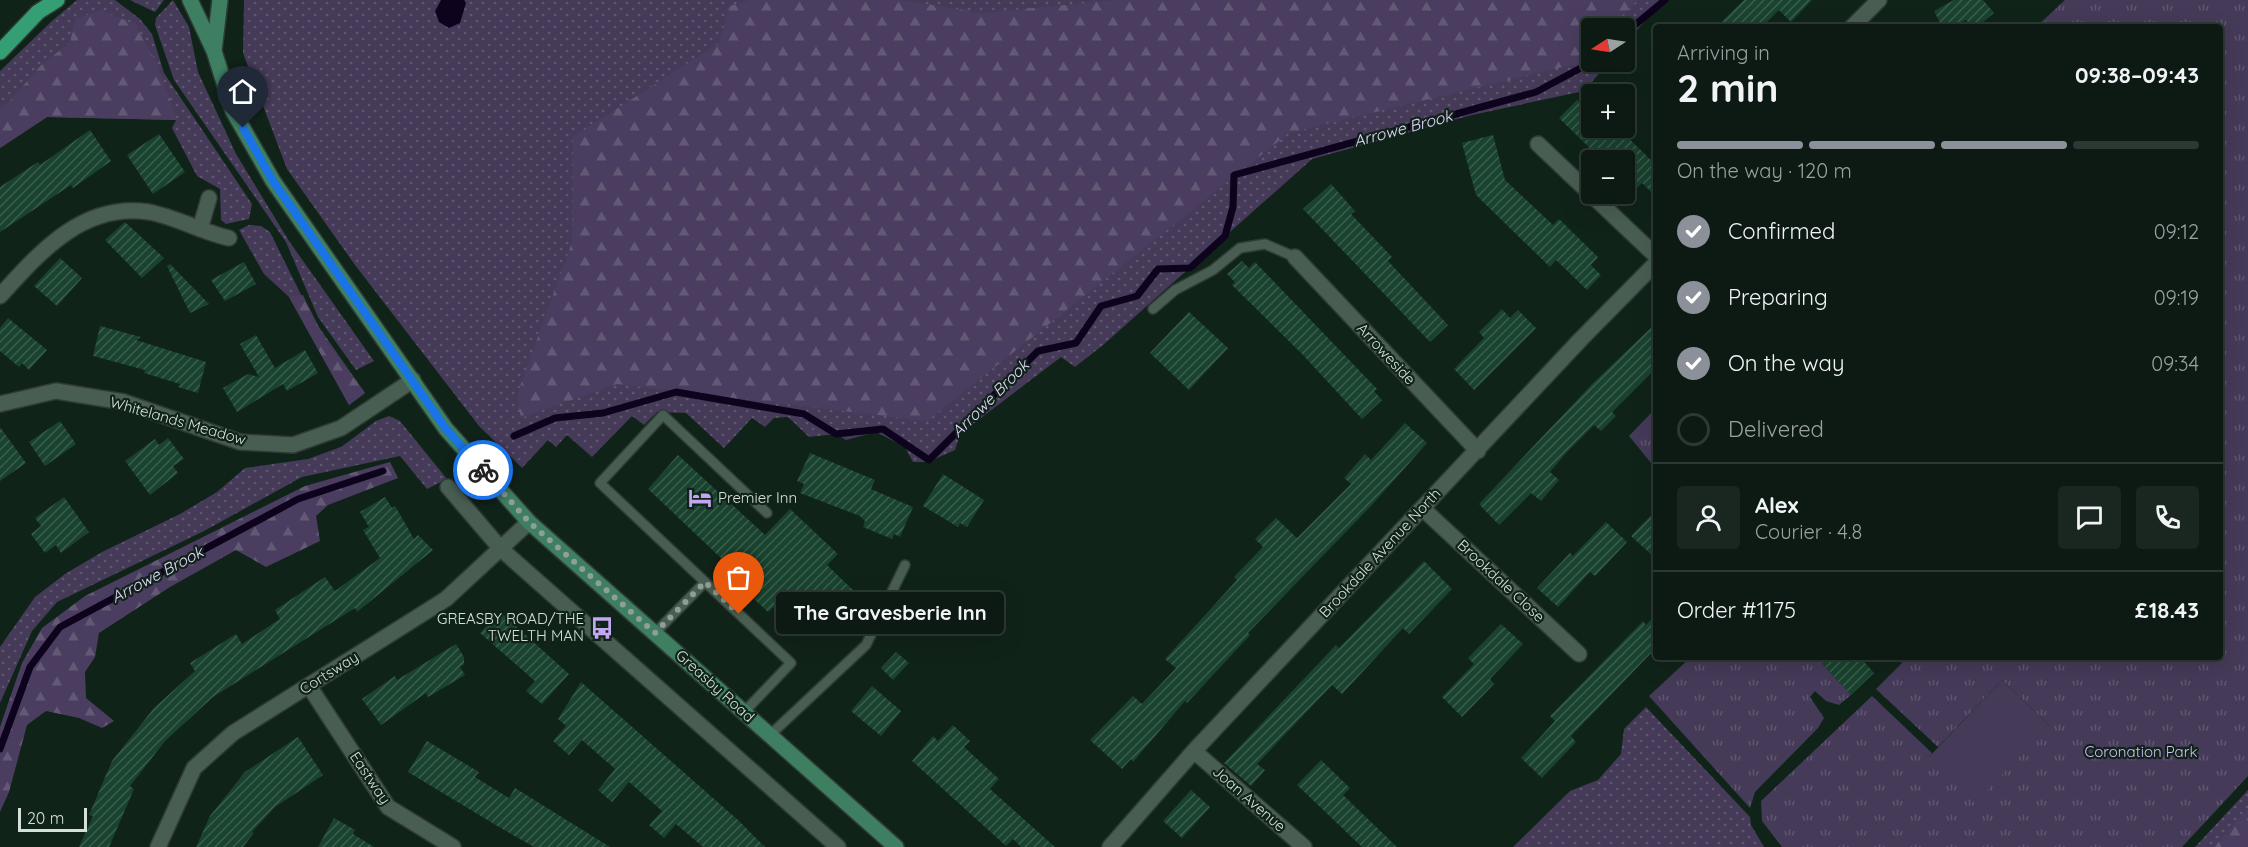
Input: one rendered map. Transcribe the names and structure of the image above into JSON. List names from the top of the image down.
{
  "streets": {
    "main road": ["Greasby Road"],
    "street": [
      "Arroweside",
      "Whitelands Meadow",
      "Brookdale Avenue North",
      "Brookdale Close",
      "Cortsway",
      "Eastway",
      "Joan Avenue"
    ]
  },
  "crossings": [
    ["Arroweside", "Brookdale Avenue North"],
    ["Whitelands Meadow", "Greasby Road"],
    ["Brookdale Avenue North", "Brookdale Close"],
    ["Brookdale Avenue North", "Joan Avenue"],
    ["Cortsway", "Greasby Road"],
    ["Cortsway", "Eastway"]
  ],
  "water": ["Arrowe Brook"],
  "parks": ["Coronation Park"],
  "places": {
    "hotel": ["Premier Inn"],
    "other": ["The Gravesberie Inn"],
    "bus stop": ["GREASBY ROAD/THE TWELTH MAN"]
  },
  "scale_bar": "20 m",
  "north": "left",
  "page": {
    "map_buttons": ["+", "−"],
    "heading": ["2 min", "Arriving in", "09:38–09:43"],
    "panel": [
      "Alex",
      "Courier · 4.8",
      "Order #1175",
      "£18.43"
    ],
    "bar": "On the way · 120 m",
    "list": [
      ["Confirmed", "09:12"],
      ["Preparing", "09:19"],
      ["On the way", "09:34"],
      "Delivered"
    ],
    "bubble": "The Gravesberie Inn",
    "scale": "20 m"
  }
}
